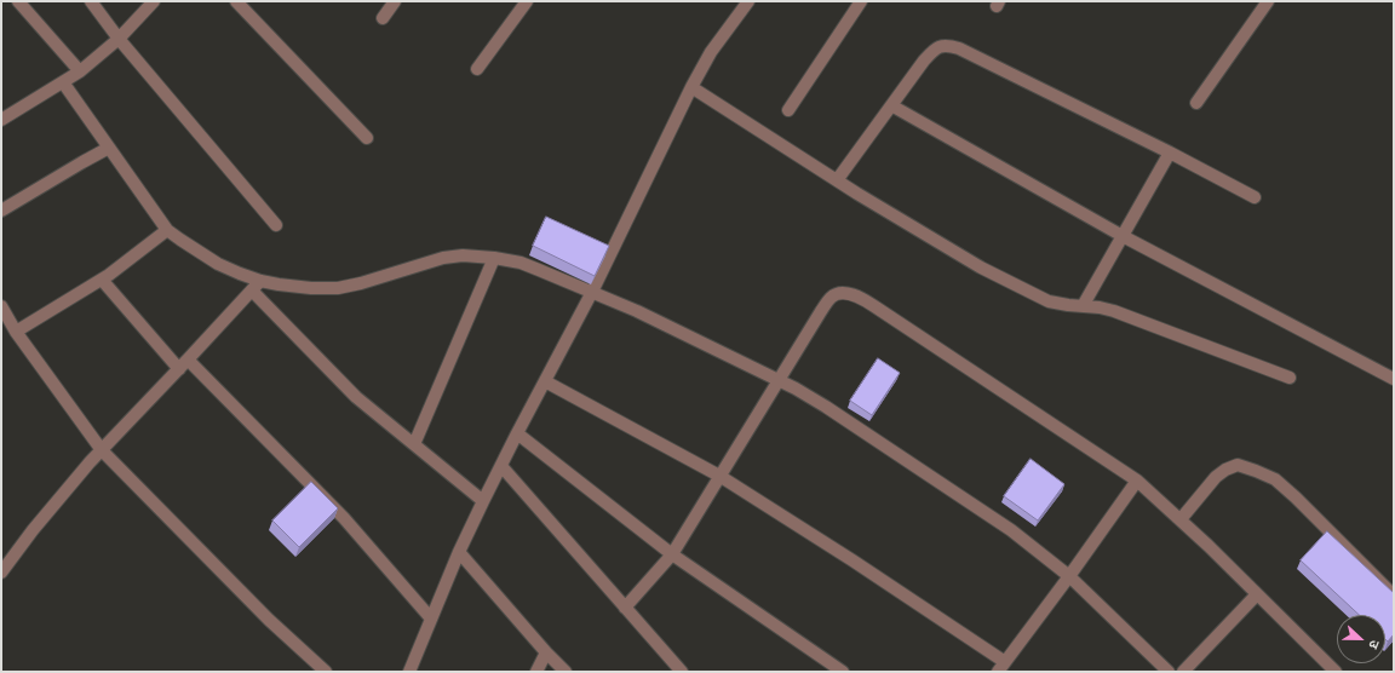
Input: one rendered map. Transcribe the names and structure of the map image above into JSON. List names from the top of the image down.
{
  "north": "right"
}
